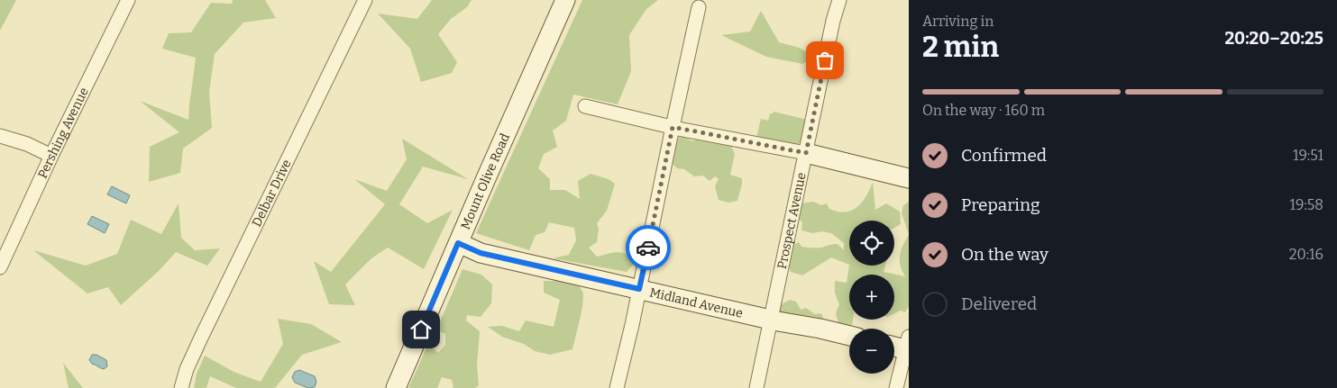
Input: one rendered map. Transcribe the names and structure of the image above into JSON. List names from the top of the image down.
{
  "streets": {
    "street": [
      "Pershing Avenue",
      "Mount Olive Road",
      "Delbar Drive",
      "Prospect Avenue",
      "Midland Avenue"
    ]
  },
  "crossings": [
    ["Mount Olive Road", "Midland Avenue"],
    ["Prospect Avenue", "Midland Avenue"]
  ],
  "page": {
    "heading": ["2 min", "Arriving in", "20:20–20:25"],
    "bar": "On the way · 160 m",
    "list": [
      ["Confirmed", "19:51"],
      ["Preparing", "19:58"],
      ["On the way", "20:16"],
      "Delivered"
    ],
    "map_buttons": ["+", "−"]
  }
}
